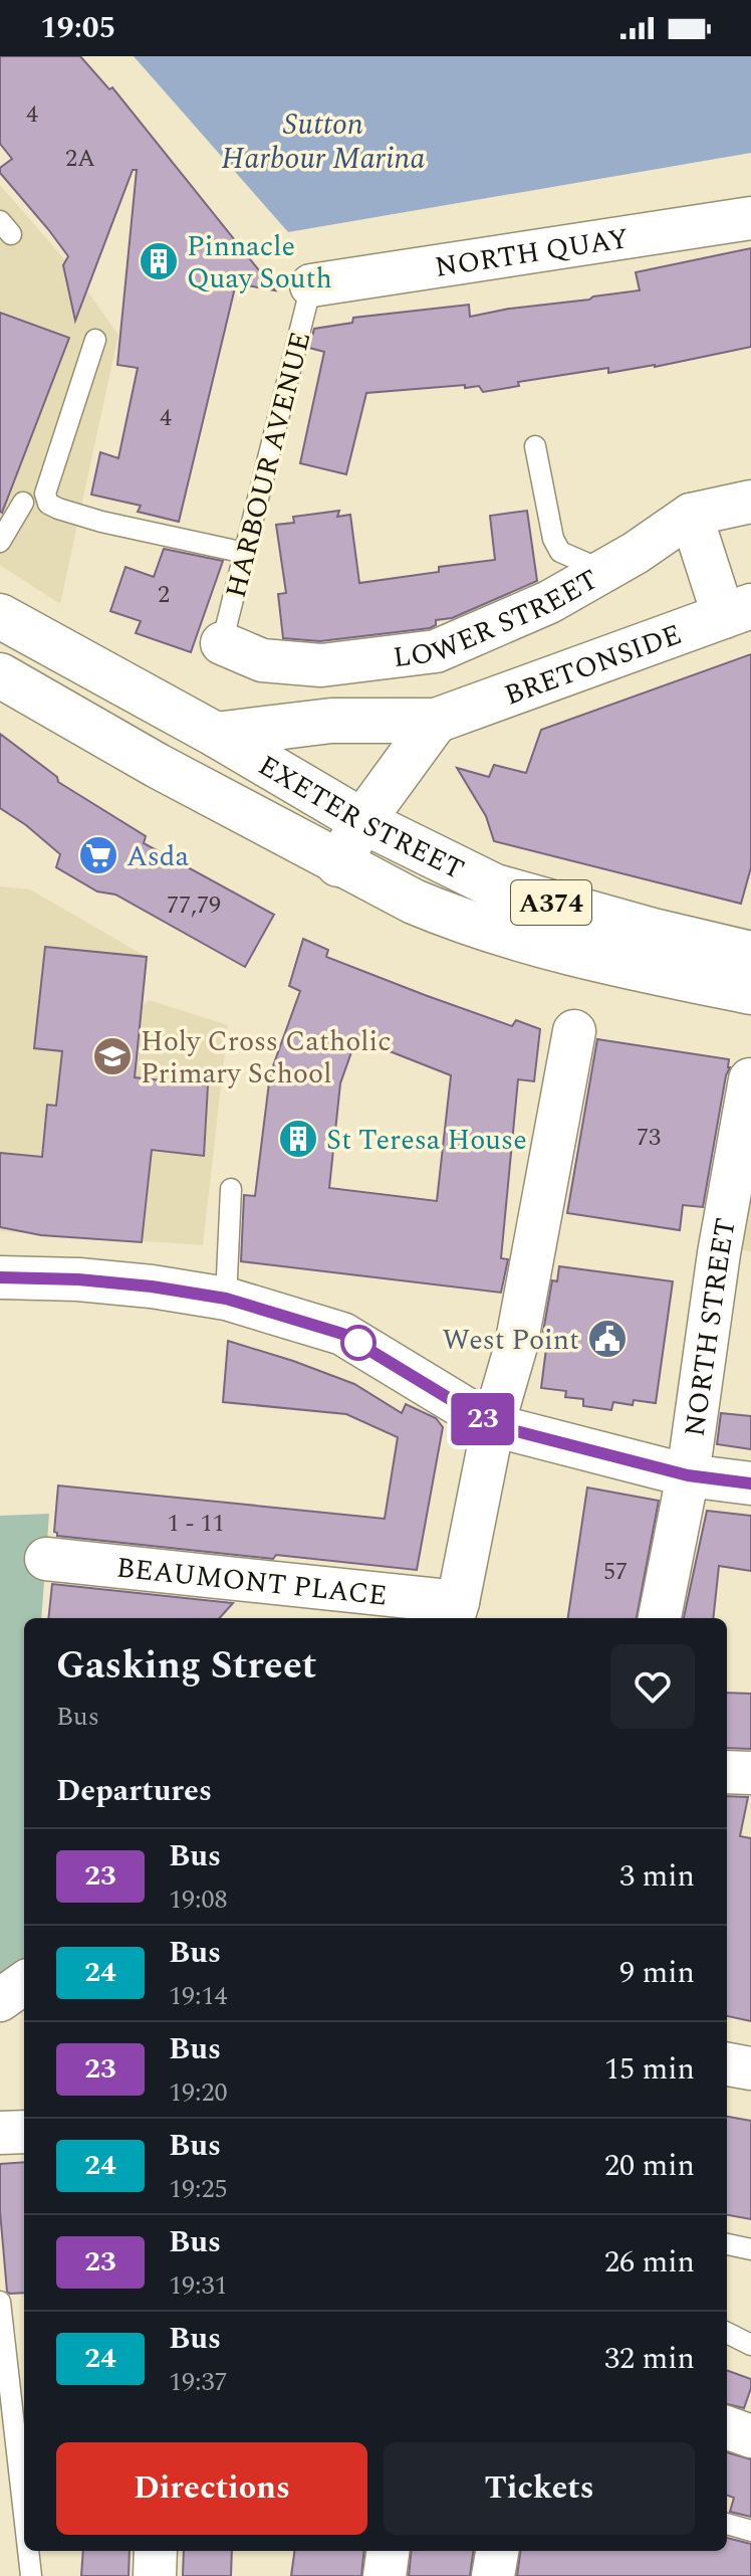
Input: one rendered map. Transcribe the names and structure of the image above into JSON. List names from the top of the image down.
{
  "streets": {
    "main road": ["BRETONSIDE", "EXETER STREET", "A374"],
    "street": [
      "NORTH QUAY",
      "LOWER STREET",
      "NORTH STREET",
      "BEAUMONT PLACE"
    ],
    "lane": ["HARBOUR AVENUE"]
  },
  "crossings": [
    ["NORTH QUAY", "HARBOUR AVENUE"],
    ["HARBOUR AVENUE", "LOWER STREET"],
    ["BRETONSIDE", "EXETER STREET"]
  ],
  "water": ["Sutton Harbour Marina"],
  "places": {
    "building": ["Pinnacle Quay South", "St Teresa House"],
    "supermarket": ["Asda"],
    "school or university": ["Holy Cross Catholic Primary School"],
    "public building": ["West Point"]
  },
  "lines": ["bus line 23"],
  "house_numbers": [
    "4",
    "2A",
    "4",
    "2",
    "77,79",
    "73",
    "1 - 11",
    "57"
  ],
  "page": {
    "status": "19:05",
    "on_map": "23",
    "heading": [
      ["Gasking Street", "Bus"],
      "Departures"
    ],
    "list": [
      {
        "mark": "23",
        "name": "Bus",
        "note": "19:08",
        "value": "3 min"
      },
      {
        "mark": "24",
        "name": "Bus",
        "note": "19:14",
        "value": "9 min"
      },
      {
        "mark": "23",
        "name": "Bus",
        "note": "19:20",
        "value": "15 min"
      },
      {
        "mark": "24",
        "name": "Bus",
        "note": "19:25",
        "value": "20 min"
      },
      {
        "mark": "23",
        "name": "Bus",
        "note": "19:31",
        "value": "26 min"
      },
      {
        "mark": "24",
        "name": "Bus",
        "note": "19:37",
        "value": "32 min"
      }
    ],
    "buttons": ["Directions", "Tickets"]
  }
}
